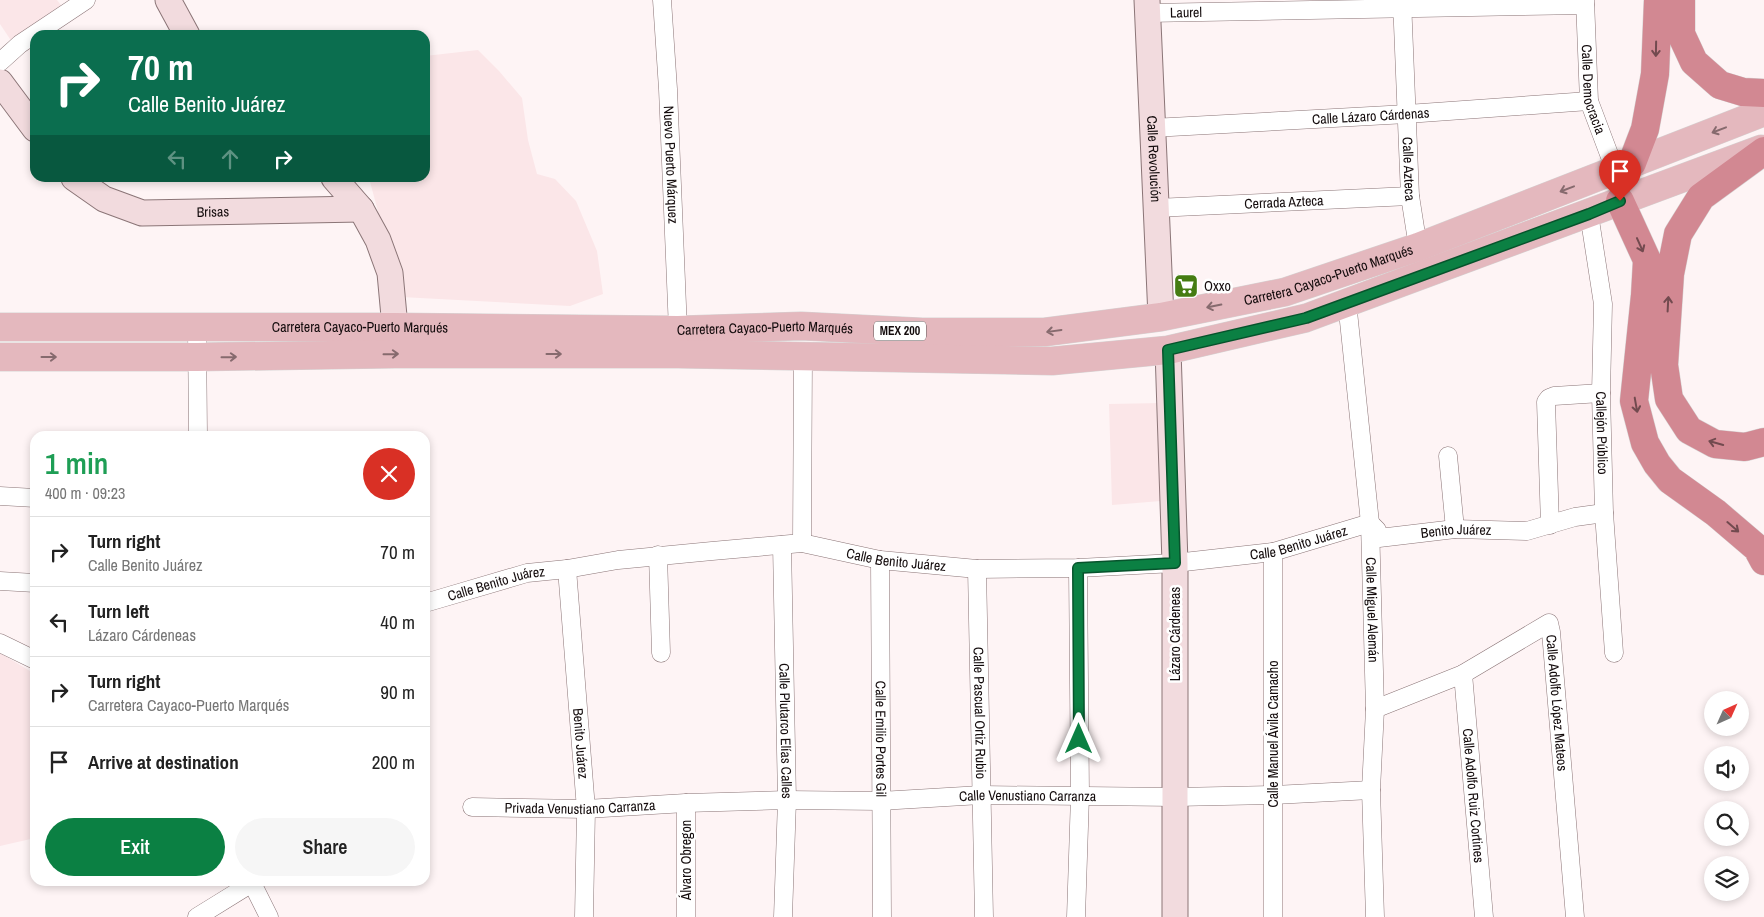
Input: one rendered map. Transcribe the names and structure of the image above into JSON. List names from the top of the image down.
{
  "streets": {
    "main road": ["Carretera Cayaco-Puerto Marqués", "MEX 200"],
    "street": [
      "Laurel",
      "Calle Democracia",
      "Calle Lázaro Cárdenas",
      "Calle Revolución",
      "Nuevo Puerto Márquez",
      "Calle Azteca",
      "Cerrada Azteca",
      "Brisas",
      "Callejón Público",
      "Benito Juárez",
      "Calle Benito Juárez",
      "Calle Miguel Alemán",
      "Lázaro Cárdeneas",
      "Calle Adolfo López Mateos",
      "Calle Pascual Ortiz Rubio",
      "Calle Plutarco Elías Calles",
      "Calle Manuel Ávila Camacho",
      "Calle Emilio Portes Gil",
      "Calle Adolfo Ruiz Cortines",
      "Calle Venustiano Carranza",
      "Privada Venustiano Carranza",
      "Álvaro Obregon"
    ]
  },
  "crossings": [
    ["Laurel", "Calle Democracia"],
    ["Laurel", "Calle Revolución"],
    ["Laurel", "Calle Azteca"],
    ["Calle Democracia", "Calle Lázaro Cárdenas"],
    ["Calle Democracia", "Carretera Cayaco-Puerto Marqués"],
    ["Calle Lázaro Cárdenas", "Calle Revolución"],
    ["Calle Lázaro Cárdenas", "Calle Azteca"],
    ["Calle Revolución", "Cerrada Azteca"],
    ["Calle Revolución", "Carretera Cayaco-Puerto Marqués"],
    ["Nuevo Puerto Márquez", "Carretera Cayaco-Puerto Marqués"],
    ["Calle Azteca", "Cerrada Azteca"],
    ["Calle Azteca", "Carretera Cayaco-Puerto Marqués"],
    ["Carretera Cayaco-Puerto Marqués", "Callejón Público"],
    ["Carretera Cayaco-Puerto Marqués", "Calle Miguel Alemán"],
    ["Carretera Cayaco-Puerto Marqués", "Lázaro Cárdeneas"],
    ["Callejón Público", "Benito Juárez"],
    ["Benito Juárez", "Calle Benito Juárez"],
    ["Benito Juárez", "Calle Miguel Alemán"],
    ["Benito Juárez", "Privada Venustiano Carranza"],
    ["Calle Benito Juárez", "Calle Miguel Alemán"],
    ["Calle Benito Juárez", "Lázaro Cárdeneas"],
    ["Calle Benito Juárez", "Calle Pascual Ortiz Rubio"],
    ["Calle Benito Juárez", "Calle Plutarco Elías Calles"],
    ["Calle Benito Juárez", "Calle Manuel Ávila Camacho"],
    ["Calle Benito Juárez", "Calle Emilio Portes Gil"],
    ["Calle Miguel Alemán", "Calle Adolfo López Mateos"],
    ["Calle Miguel Alemán", "Calle Venustiano Carranza"],
    ["Lázaro Cárdeneas", "Calle Venustiano Carranza"],
    ["Calle Adolfo López Mateos", "Calle Adolfo Ruiz Cortines"],
    ["Calle Pascual Ortiz Rubio", "Calle Venustiano Carranza"],
    ["Calle Plutarco Elías Calles", "Calle Venustiano Carranza"],
    ["Calle Manuel Ávila Camacho", "Calle Venustiano Carranza"],
    ["Calle Emilio Portes Gil", "Calle Venustiano Carranza"],
    ["Calle Venustiano Carranza", "Privada Venustiano Carranza"],
    ["Calle Venustiano Carranza", "Álvaro Obregon"],
    ["Privada Venustiano Carranza", "Álvaro Obregon"]
  ],
  "places": {
    "supermarket": ["Oxxo"]
  },
  "north": "top right",
  "page": {
    "turn": ["70 m", "Calle Benito Juárez"],
    "heading": ["1 min", "400 m · 09:23"],
    "list": [
      {
        "name": "Turn right",
        "note": "Calle Benito Juárez",
        "value": "70 m"
      },
      {
        "name": "Turn left",
        "note": "Lázaro Cárdeneas",
        "value": "40 m"
      },
      {
        "name": "Turn right",
        "note": "Carretera Cayaco-Puerto Marqués",
        "value": "90 m"
      },
      {
        "name": "Arrive at destination",
        "value": "200 m"
      }
    ],
    "buttons": ["Exit", "Share"]
  }
}
